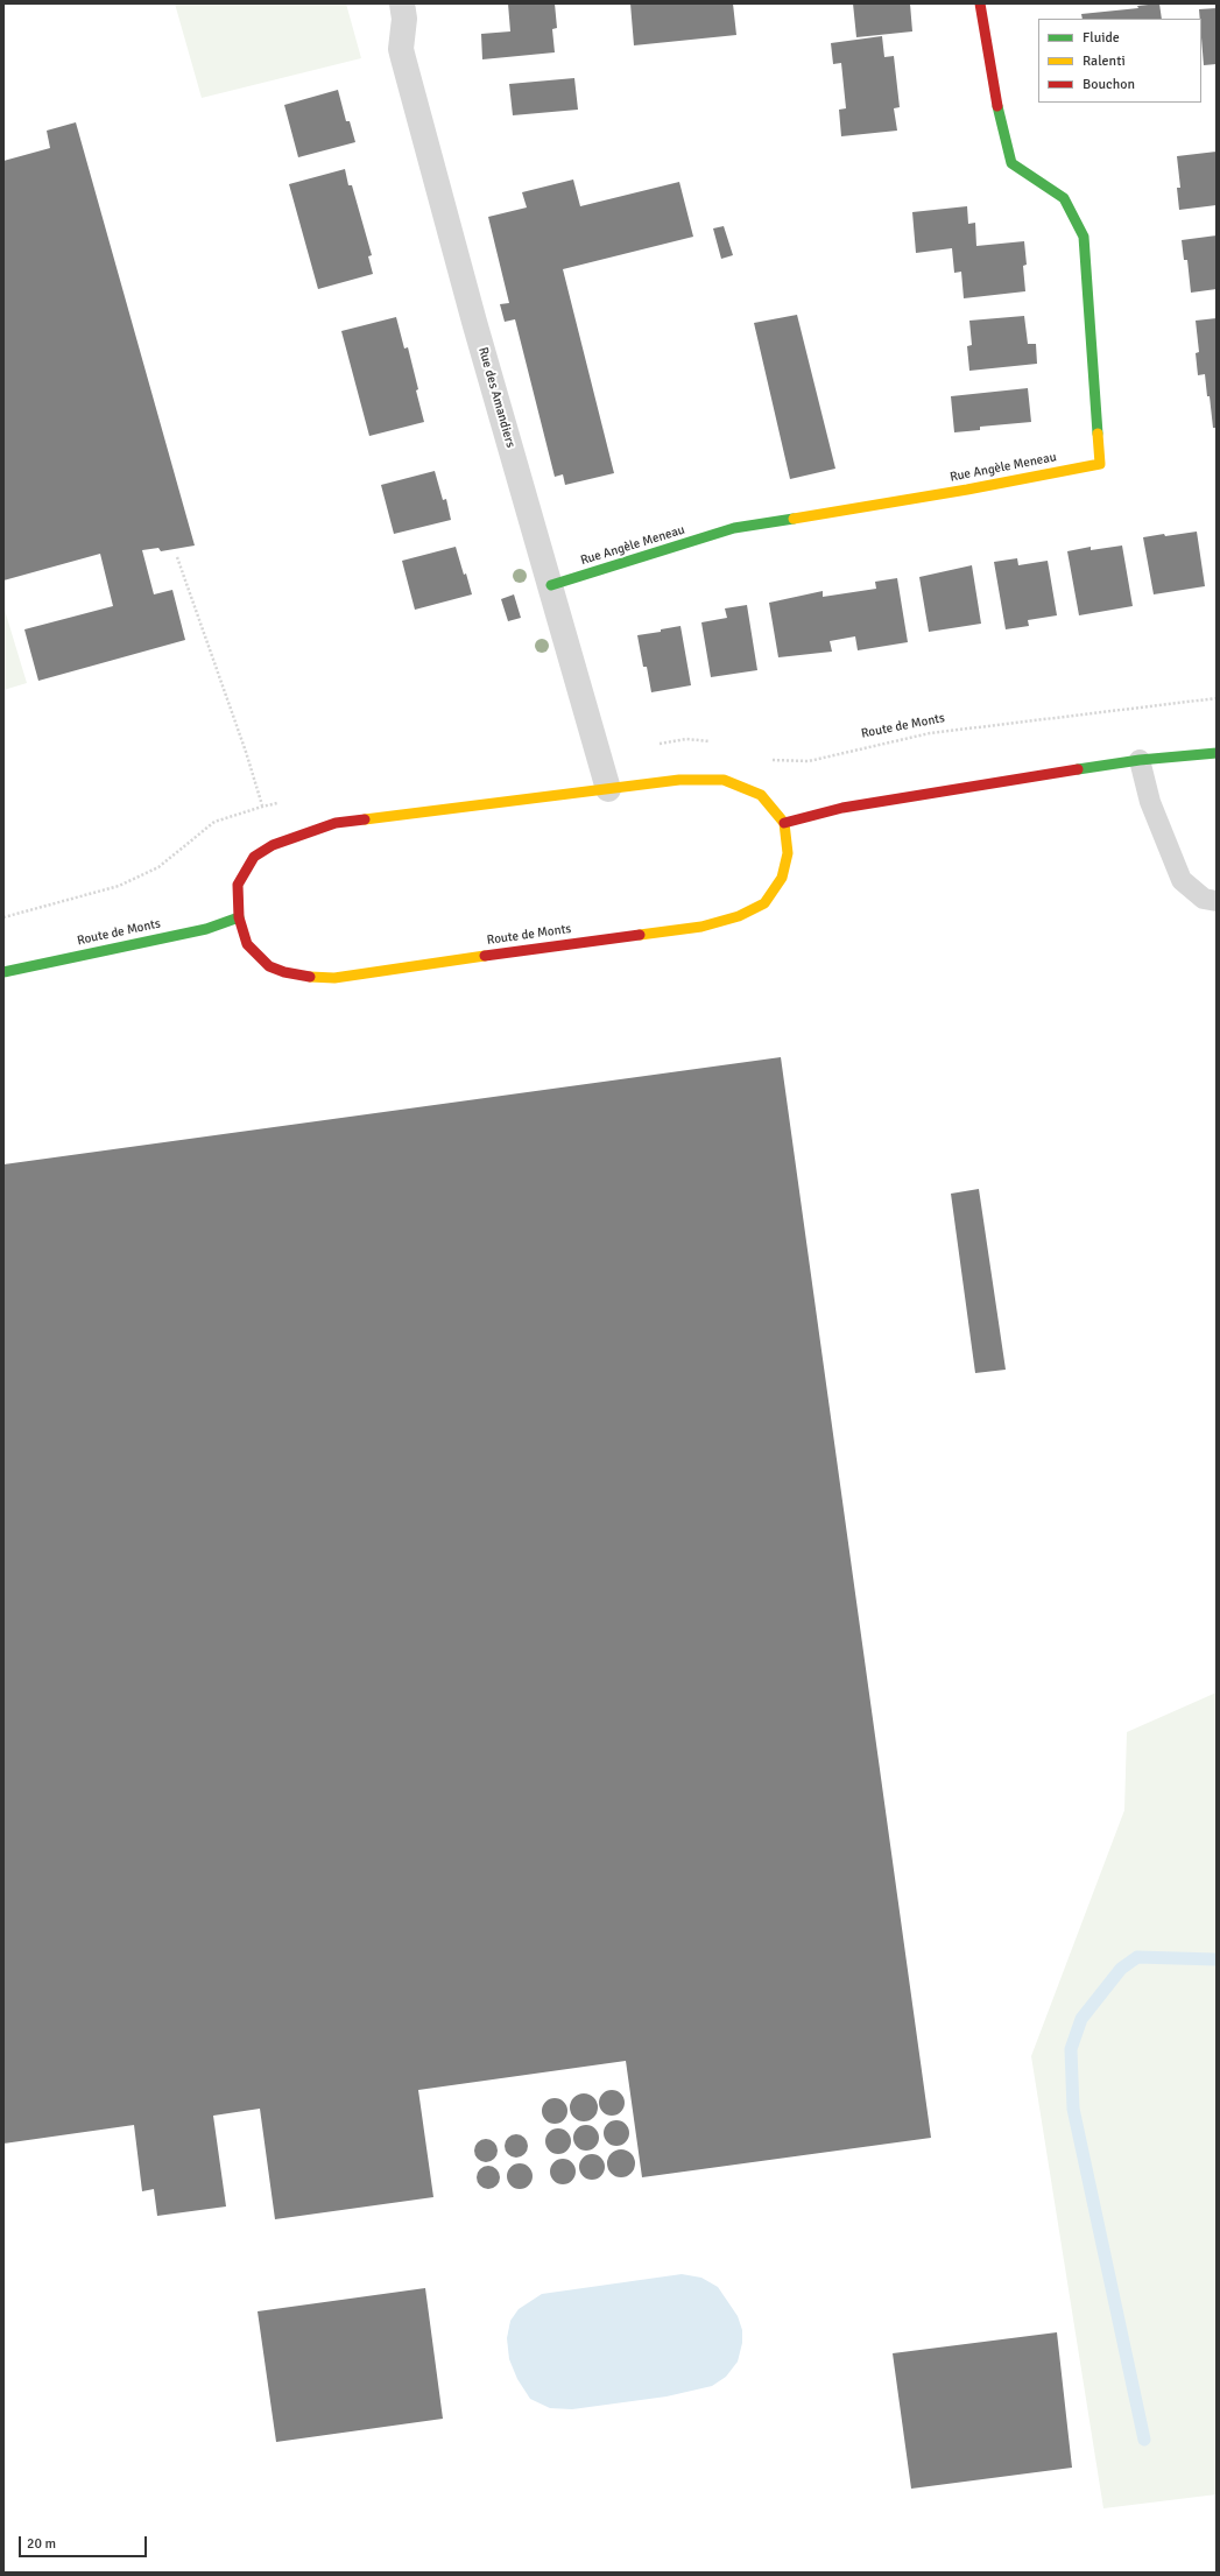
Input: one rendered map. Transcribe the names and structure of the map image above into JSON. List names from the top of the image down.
{
  "streets": {
    "main road": ["Rue Angèle Meneau", "Route de Monts"],
    "street": ["Rue des Amandiers"]
  },
  "crossings": [
    ["Rue des Amandiers", "Rue Angèle Meneau"],
    ["Rue des Amandiers", "Route de Monts"]
  ],
  "legend": ["Fluide", "Ralenti", "Bouchon"],
  "scale_bar": "20 m"
}
